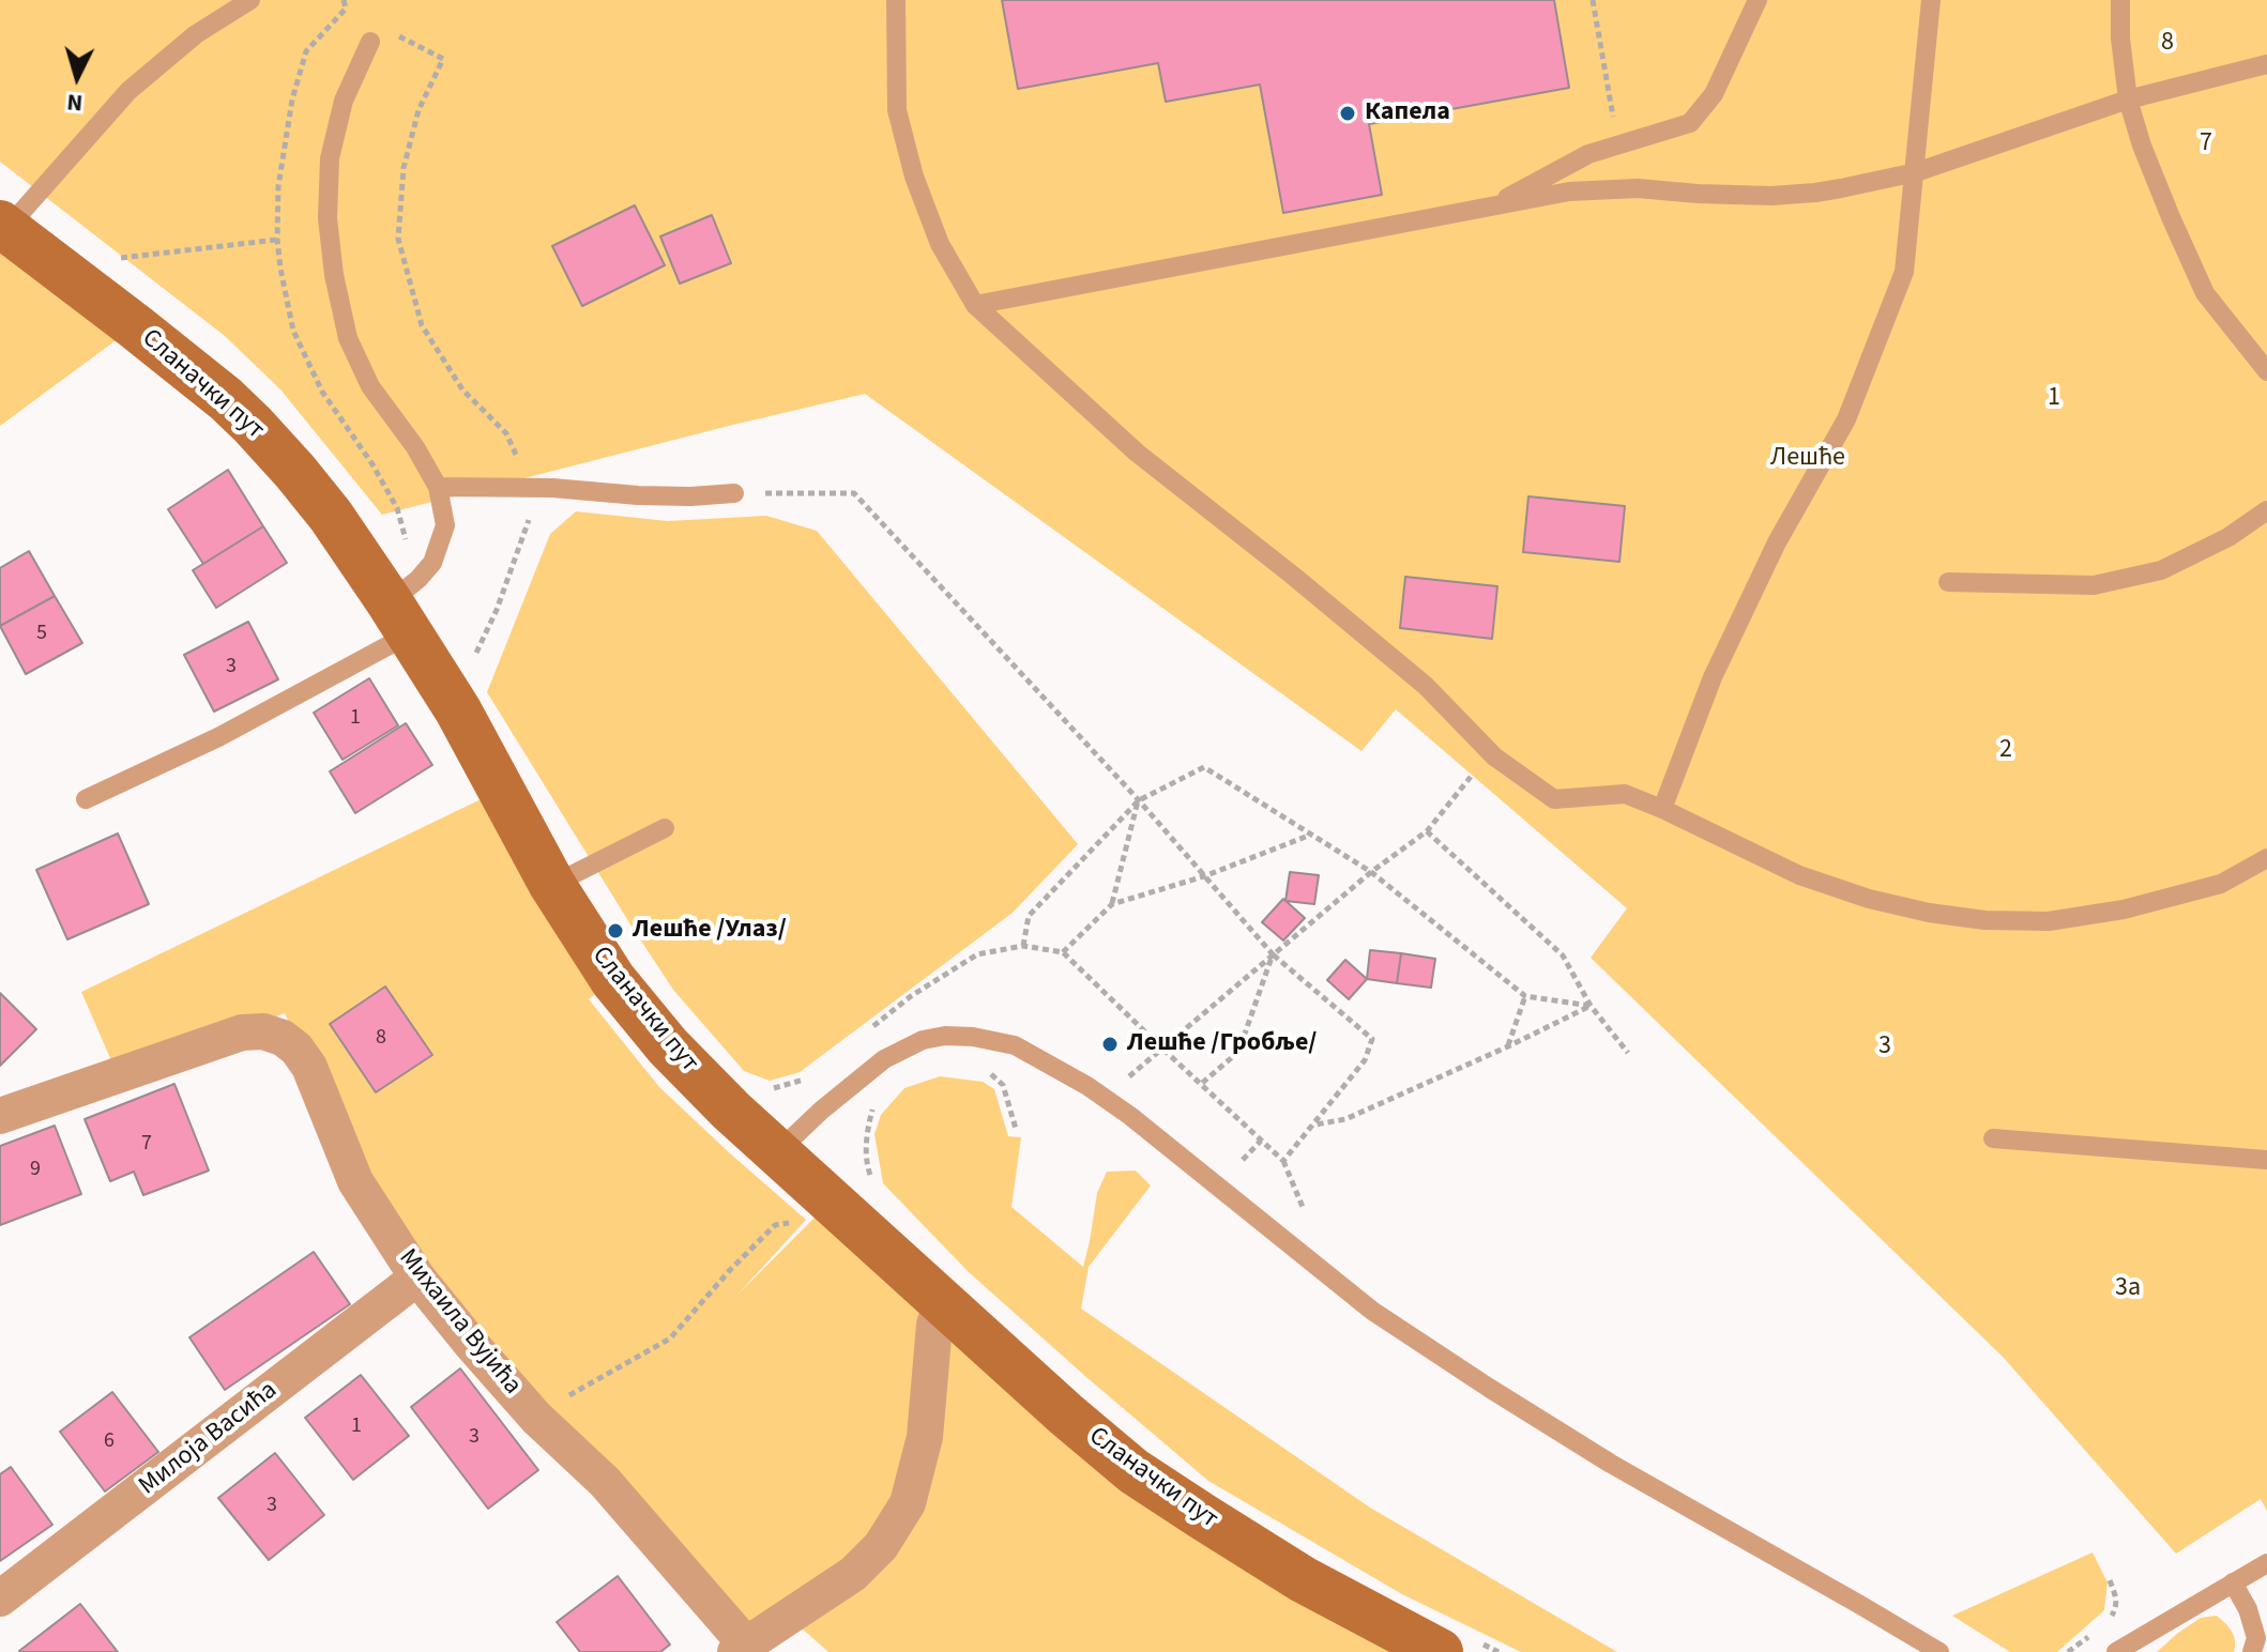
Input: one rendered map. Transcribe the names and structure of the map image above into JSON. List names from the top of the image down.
{
  "streets": {
    "street": ["Сланачки пут", "Михаила Вујића", "Милоја Васића"]
  },
  "crossings": [
    ["Михаила Вујића", "Милоја Васића"]
  ],
  "parks": [
    "8",
    "7",
    "1",
    "Лешће",
    "2",
    "3",
    "3a"
  ],
  "places": ["Капела", "Лешће /Улаз/", "Лешће /Гробље/"],
  "house_numbers": [
    "5",
    "3",
    "1",
    "8",
    "7",
    "9",
    "1",
    "3",
    "6",
    "3"
  ],
  "north": "bottom"
}
